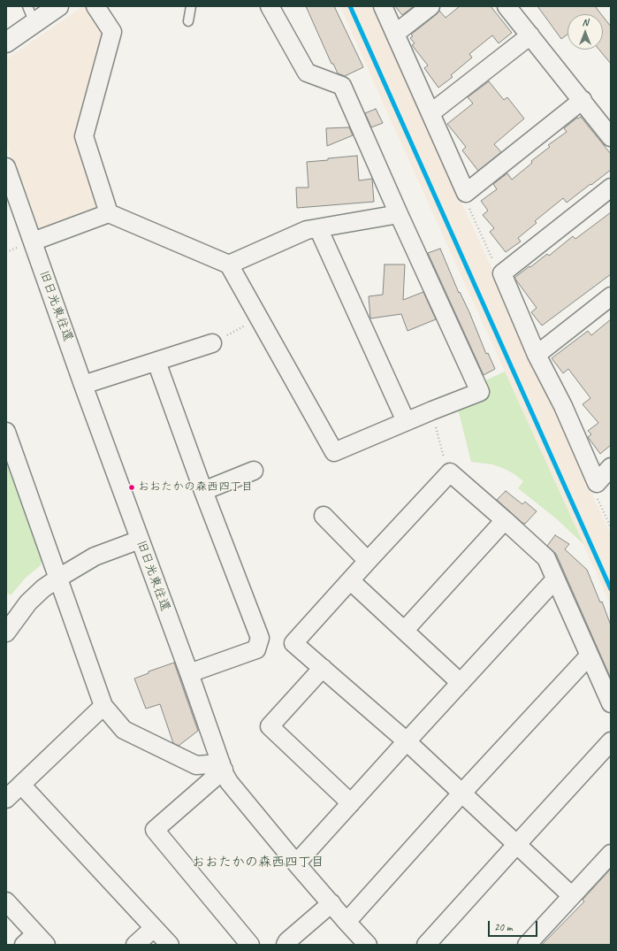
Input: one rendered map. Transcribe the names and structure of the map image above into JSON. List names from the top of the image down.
{
  "streets": {
    "street": ["旧日光東往還"]
  },
  "districts": ["おおたかの森西四丁目"],
  "places": ["おおたかの森西四丁目"],
  "scale_bar": "20 m",
  "north": "top"
}
